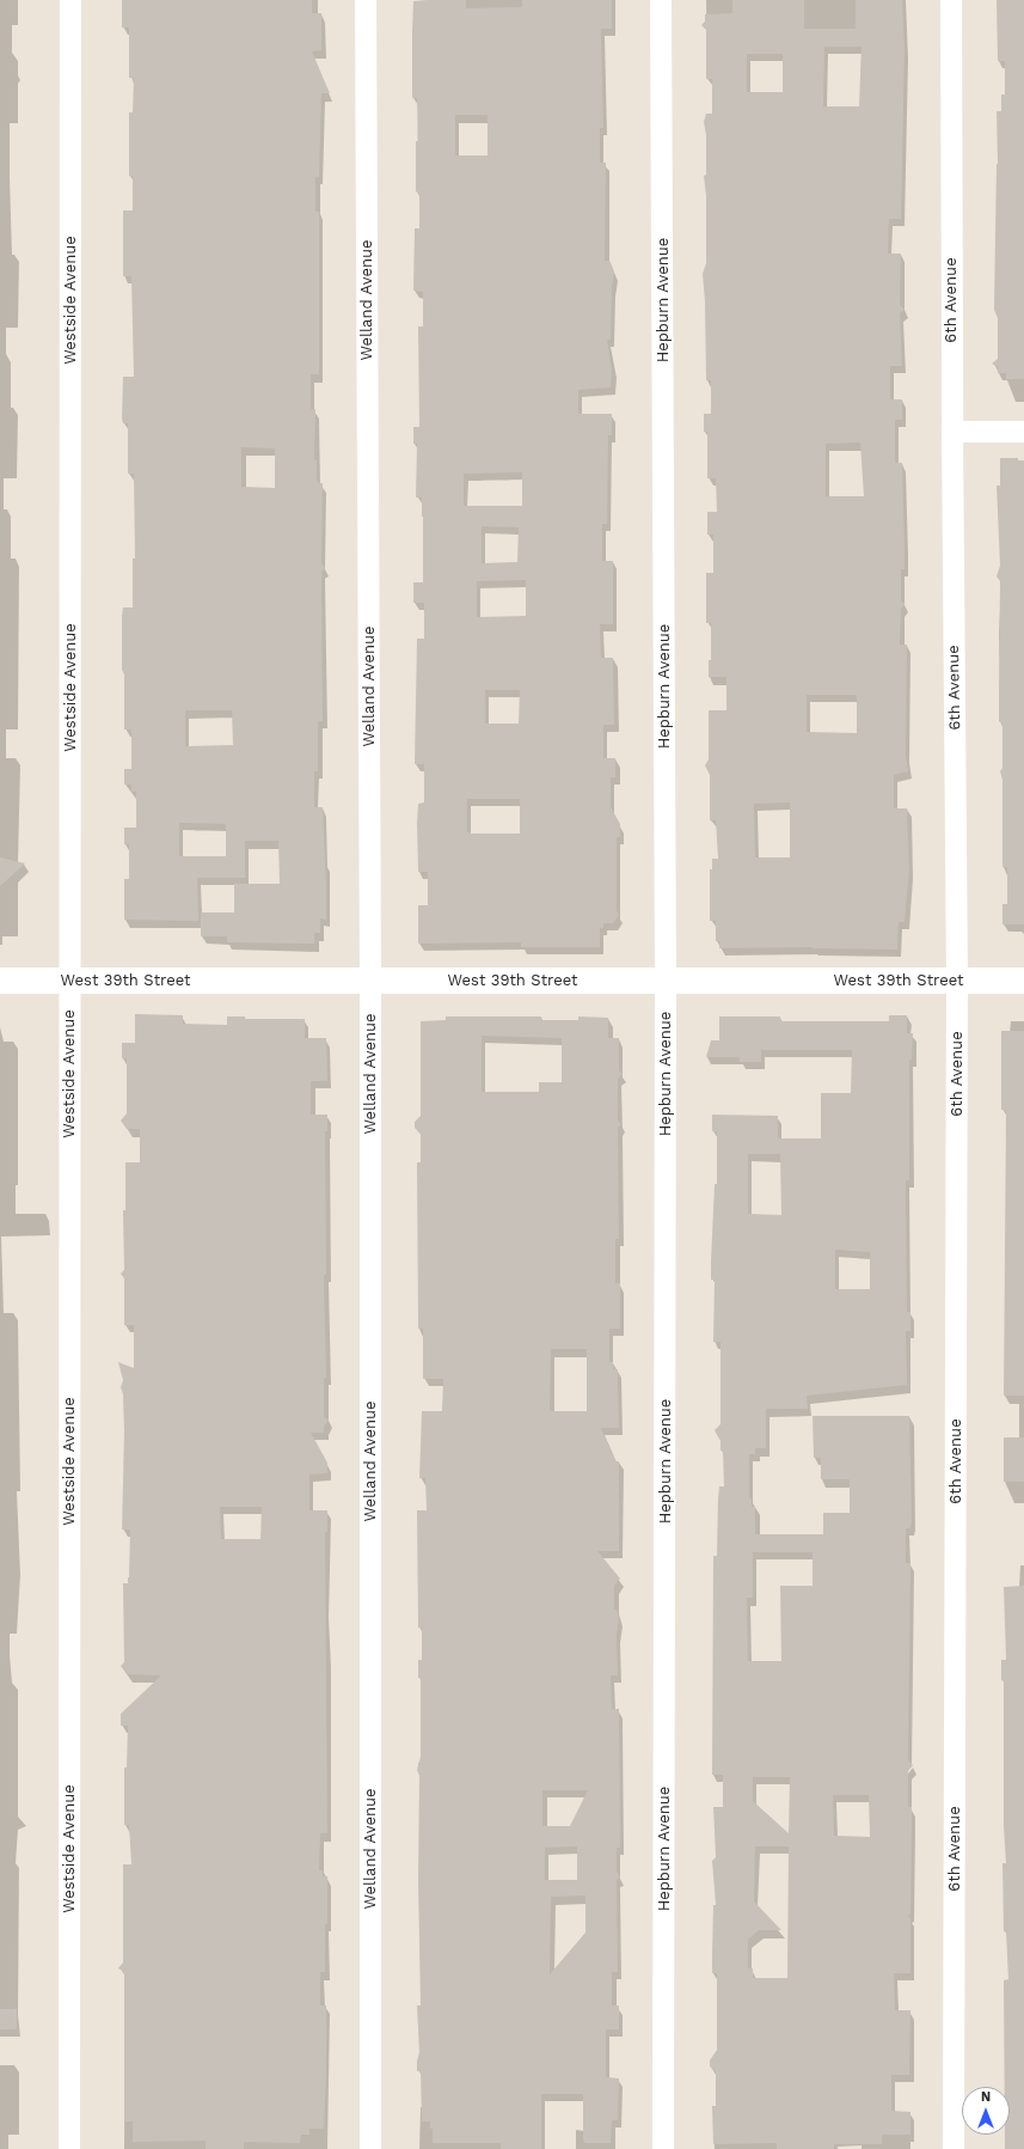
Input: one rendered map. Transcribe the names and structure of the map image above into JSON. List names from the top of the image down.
{
  "streets": {
    "street": [
      "Westside Avenue",
      "Welland Avenue",
      "Hepburn Avenue",
      "6th Avenue",
      "West 39th Street"
    ]
  },
  "crossings": [
    ["Westside Avenue", "West 39th Street"],
    ["Welland Avenue", "West 39th Street"],
    ["Hepburn Avenue", "West 39th Street"],
    ["6th Avenue", "West 39th Street"]
  ],
  "north": "top"
}
